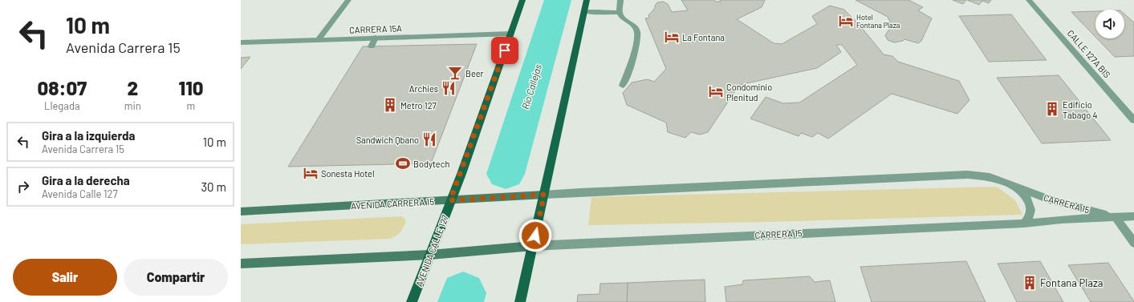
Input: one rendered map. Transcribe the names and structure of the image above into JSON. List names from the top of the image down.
{
  "streets": {
    "main road": ["AVENIDA CARRERA 15", "AVENIDA CALLE 127"],
    "street": ["CARRERA 15A", "CALLE 127A BIS", "CARRERA 15"]
  },
  "crossings": [
    ["CARRERA 15A", "AVENIDA CALLE 127"],
    ["AVENIDA CARRERA 15", "CARRERA 15"],
    ["AVENIDA CARRERA 15", "AVENIDA CALLE 127"]
  ],
  "water": ["Río Callejas"],
  "places": {
    "hotel": [
      "Hotel Fontana Plaza",
      "La Fontana",
      "Condominio Plenitud",
      "Sonesta Hotel"
    ],
    "bar": ["Beer"],
    "restaurant": ["Archies", "Sandwich Qbano"],
    "building": ["Metro 127", "Edificio Tabago 4", "Fontana Plaza"],
    "sports": ["Bodytech"]
  },
  "page": {
    "turn": ["10 m", "Avenida Carrera 15"],
    "eta": [
      "08:07",
      "Llegada",
      "2",
      "min",
      "110",
      "m"
    ],
    "list": [
      {
        "name": "Gira a la izquierda",
        "note": "Avenida Carrera 15",
        "value": "10 m"
      },
      {
        "name": "Gira a la derecha",
        "note": "Avenida Calle 127",
        "value": "30 m"
      }
    ],
    "buttons": ["Salir", "Compartir"]
  }
}
